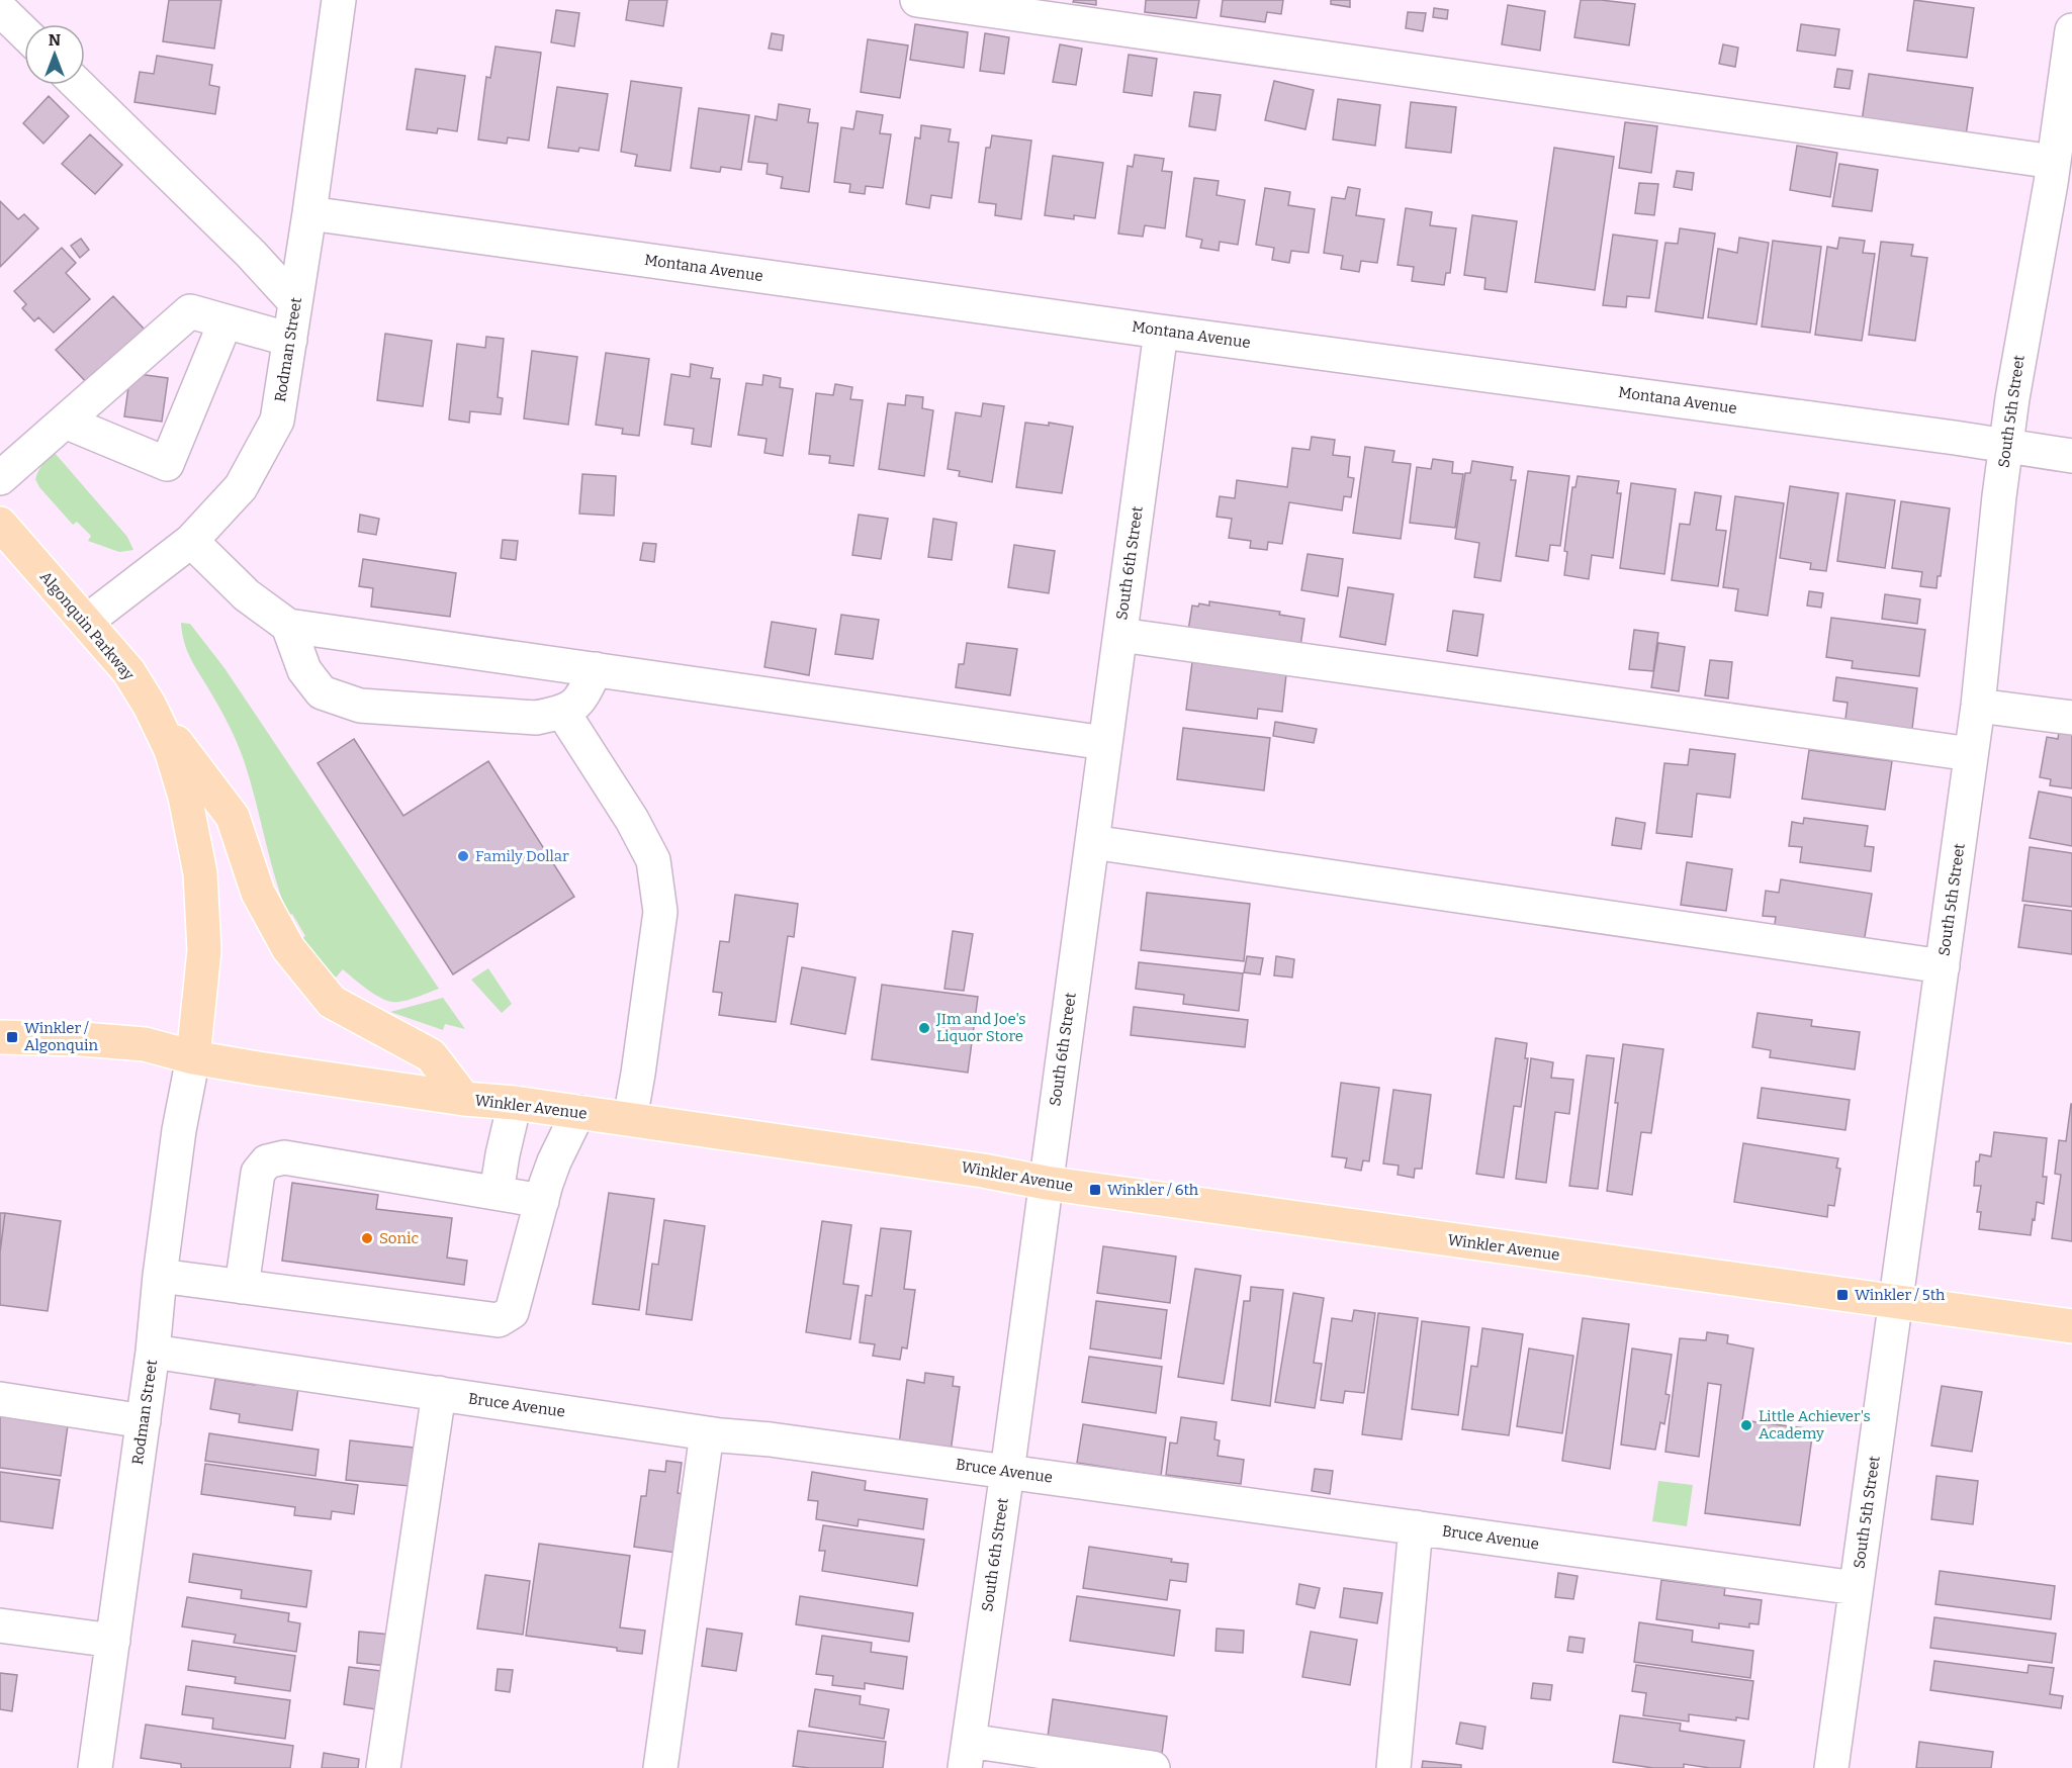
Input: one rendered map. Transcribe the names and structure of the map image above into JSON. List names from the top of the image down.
{
  "streets": {
    "main road": ["Algonquin Parkway", "Winkler Avenue"],
    "street": [
      "Montana Avenue",
      "Rodman Street",
      "South 5th Street",
      "South 6th Street",
      "Bruce Avenue"
    ]
  },
  "crossings": [
    ["Montana Avenue", "Rodman Street"],
    ["Montana Avenue", "South 5th Street"],
    ["Montana Avenue", "South 6th Street"],
    ["Rodman Street", "Algonquin Parkway"],
    ["Rodman Street", "Winkler Avenue"],
    ["Rodman Street", "Bruce Avenue"],
    ["South 5th Street", "Winkler Avenue"],
    ["South 5th Street", "Bruce Avenue"],
    ["South 6th Street", "Winkler Avenue"],
    ["South 6th Street", "Bruce Avenue"],
    ["Algonquin Parkway", "Winkler Avenue"]
  ],
  "places": {
    "other": [
      "Family Dollar",
      "JIm and Joe's Liquor Store",
      "Sonic",
      "Little Achiever's Academy"
    ],
    "transit": ["Winkler / Algonquin", "Winkler / 6th", "Winkler / 5th"]
  },
  "north": "top"
}
